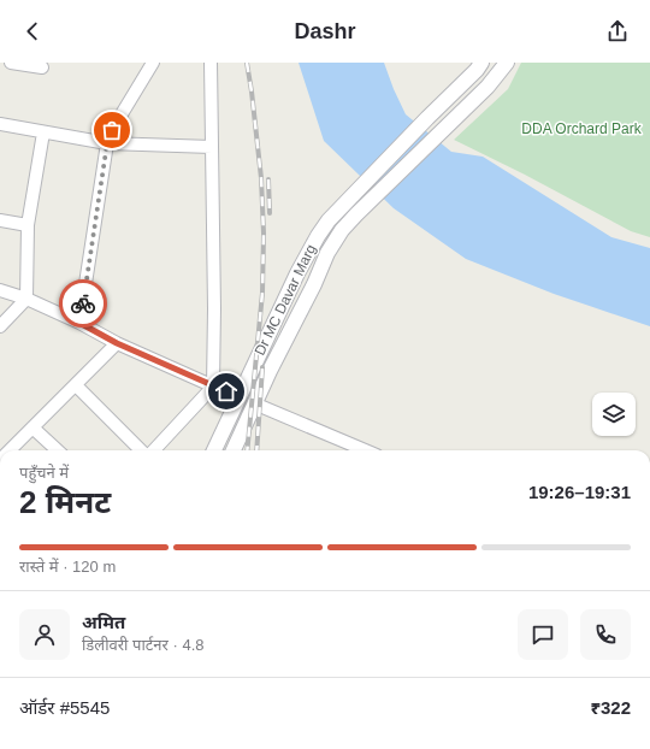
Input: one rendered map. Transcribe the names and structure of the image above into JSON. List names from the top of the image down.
{
  "streets": {
    "street": ["Dr MC Davar Marg"]
  },
  "parks": ["DDA Orchard Park"],
  "page": {
    "header": "Dashr",
    "heading": ["2 मिनट", "पहुँचने में", "19:26–19:31"],
    "panel": [
      "अमित",
      "डिलीवरी पार्टनर · 4.8",
      "ऑर्डर #5545",
      "₹322"
    ],
    "bar": "रास्ते में · 120 m"
  }
}
